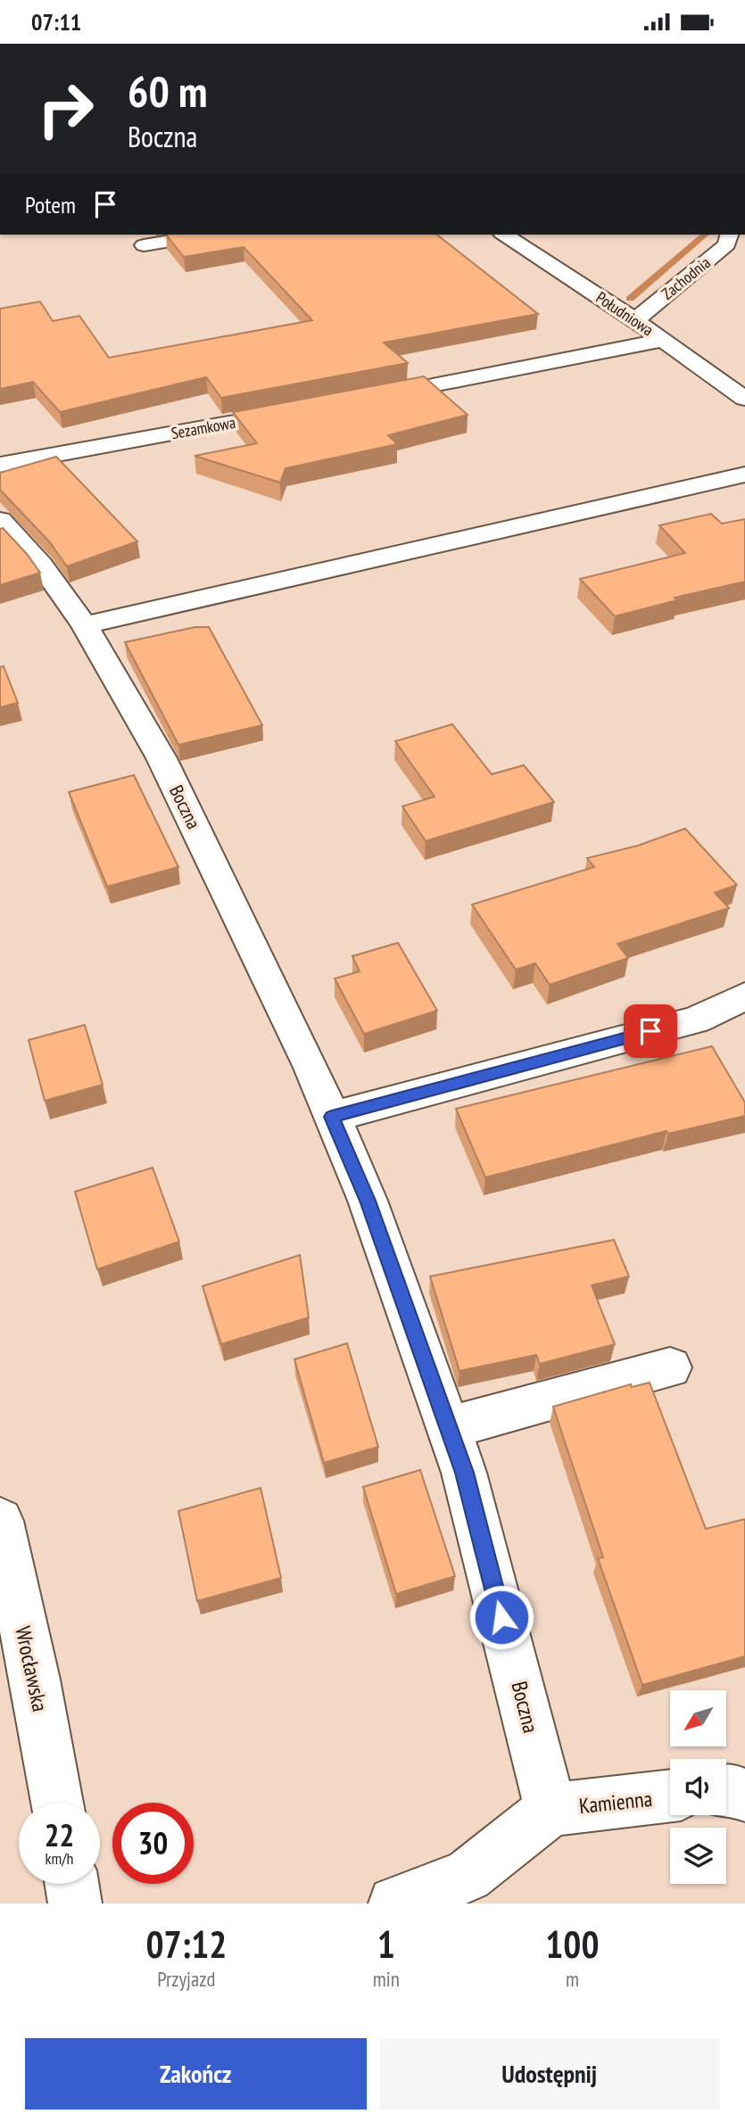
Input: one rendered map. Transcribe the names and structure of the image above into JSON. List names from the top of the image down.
{
  "streets": {
    "street": [
      "Zachodnia",
      "Południowa",
      "Sezamkowa",
      "Boczna",
      "Wrocławska",
      "Kamienna"
    ]
  },
  "crossings": [
    ["Zachodnia", "Południowa"],
    ["Boczna", "Kamienna"]
  ],
  "north": "bottom left",
  "page": {
    "status": "07:11",
    "turn": ["60 m", "Boczna"],
    "then": "Potem",
    "speed": "22 km/h",
    "limit": "30",
    "eta": [
      "07:12",
      "Przyjazd",
      "1",
      "min",
      "100",
      "m"
    ],
    "buttons": ["Zakończ", "Udostępnij"]
  }
}
